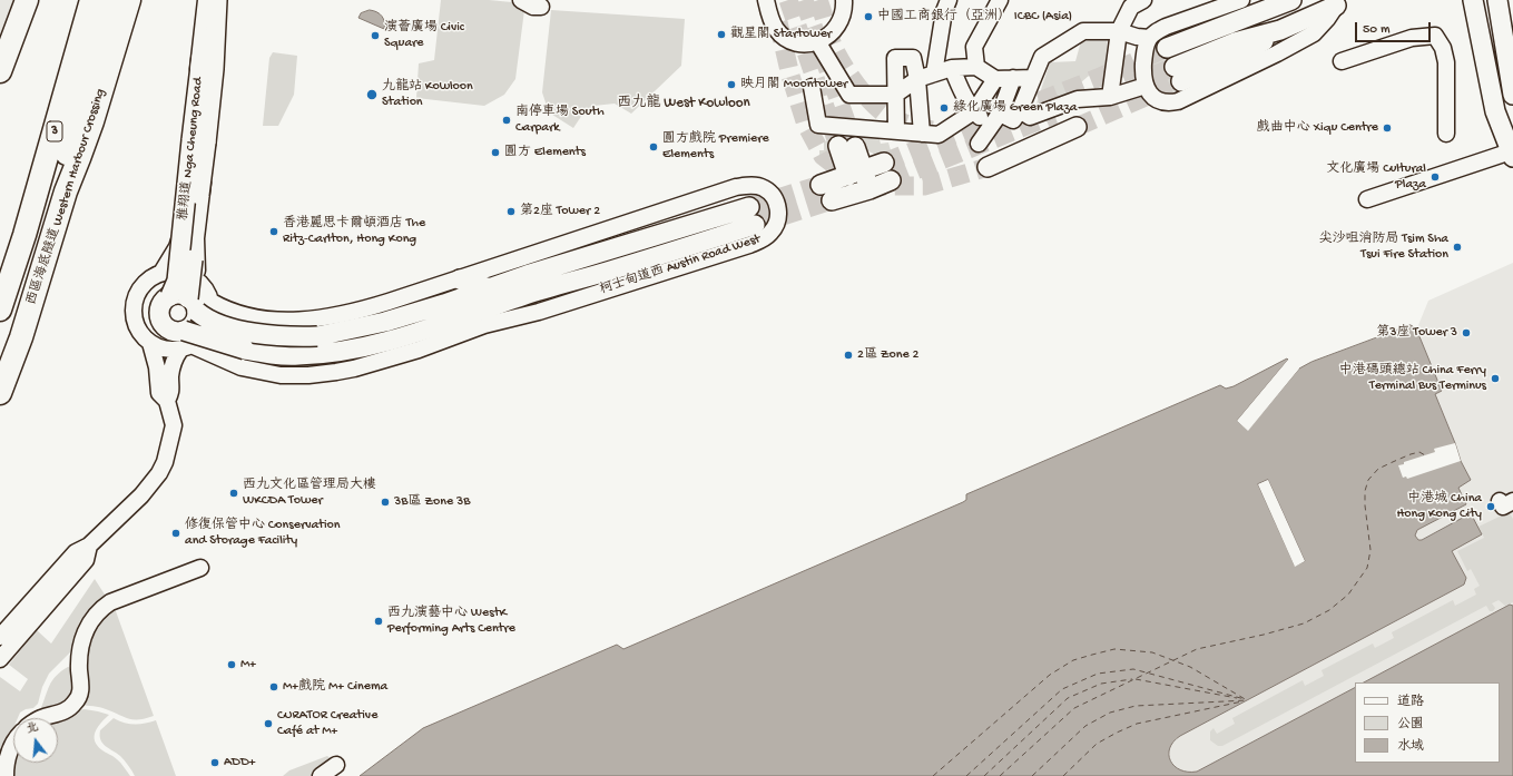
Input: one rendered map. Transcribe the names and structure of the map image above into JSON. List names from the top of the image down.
{
  "streets": {
    "highway": ["3", "西區海底隧道 Western Harbour Crossing"],
    "main road": ["雅翔道 Nga Cheung Road", "柯士甸道西 Austin Road West"]
  },
  "crossings": [
    ["雅翔道 Nga Cheung Road", "柯士甸道西 Austin Road West"]
  ],
  "districts": ["西九龍 West Kowloon"],
  "places": [
    "中國工商銀行（亞洲） ICBC (Asia)",
    "觀星閣 Startower",
    "演薈廣場 Civic Square",
    "映月閣 Moontower",
    "九龍站 Kowloon Station",
    "綠化廣場 Green Plaza",
    "南停車場 South Carpark",
    "戲曲中心 Xiqu Centre",
    "圓方戲院 Premiere Elements",
    "圓方 Elements",
    "文化廣場 Cultural Plaza",
    "第2座 Tower 2",
    "香港麗思卡爾頓酒店 The Ritz-Carlton, Hong Kong",
    "尖沙咀消防局 Tsim Sha Tsui Fire Station",
    "第3座 Tower 3",
    "2區 Zone 2",
    "中港碼頭總站 China Ferry Terminal Bus Terminus",
    "西九文化區管理局大樓 WKCDA Tower",
    "3B區 Zone 3B",
    "中港城 China Hong Kong City",
    "修復保管中心 Conservation and Storage Facility",
    "西九演藝中心 WestK Performing Arts Centre",
    "M+",
    "M+戲院 M+ Cinema",
    "CURATOR Creative Café at M+",
    "ADD+"
  ],
  "legend": ["道路", "公園", "水域"],
  "scale_bar": "50 m",
  "north": "top"
}
